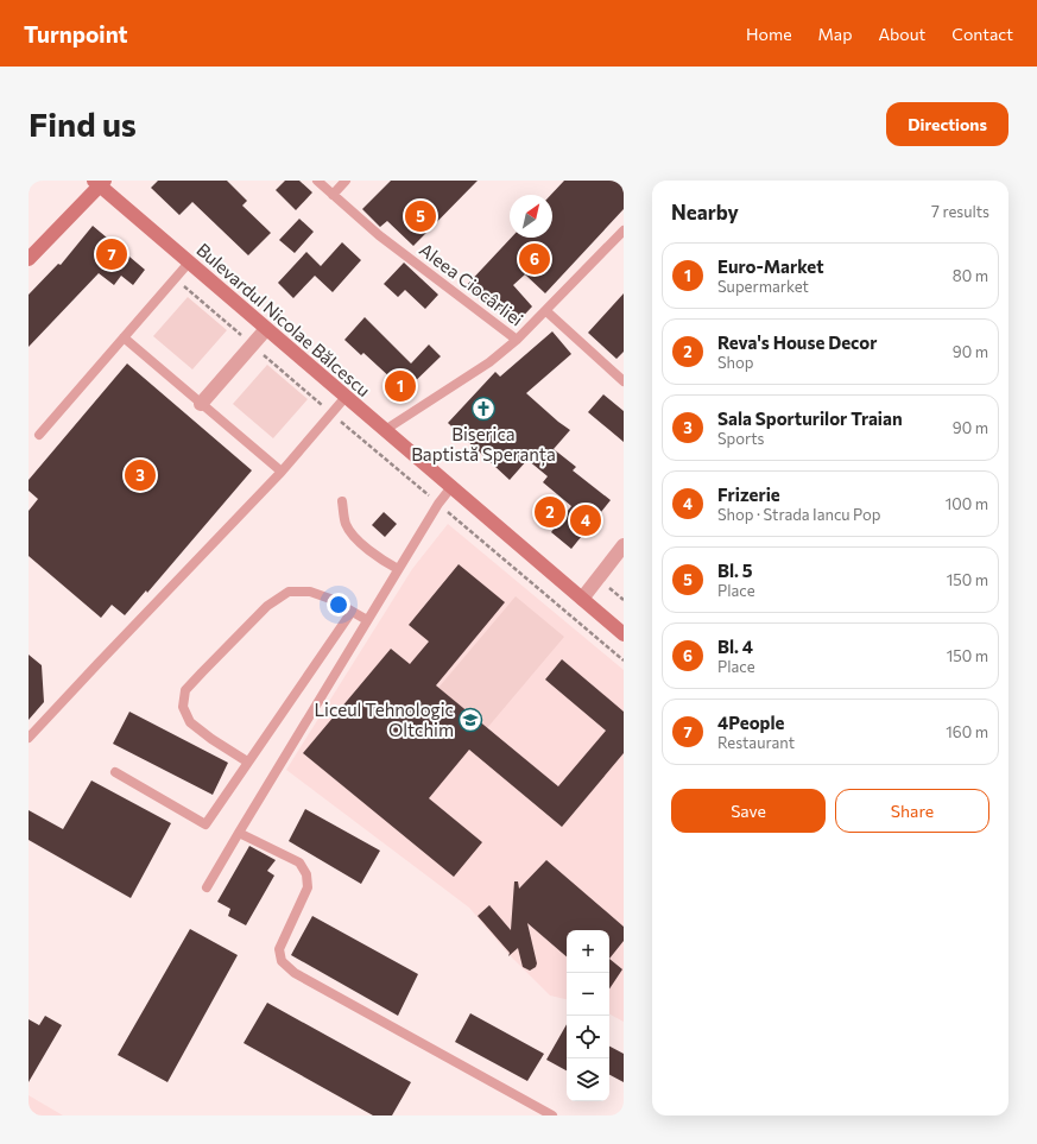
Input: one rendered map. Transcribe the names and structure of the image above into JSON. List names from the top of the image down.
{
  "streets": {
    "main road": ["Bulevardul Nicolae Bălcescu"],
    "lane": ["Aleea Ciocârliei"]
  },
  "places": {
    "church": ["Biserica Baptistă Speranța"],
    "school or university": ["Liceul Tehnologic Oltchim"]
  },
  "north": "top right",
  "page": {
    "header": "Turnpoint",
    "nav": [
      "Home",
      "Map",
      "About",
      "Contact"
    ],
    "buttons": [
      "Directions",
      ["Save", "Share"]
    ],
    "title": "Find us",
    "heading": ["Nearby", "7 results"],
    "pins": [
      "5",
      "7",
      "6",
      "1",
      "3",
      "2",
      "4"
    ],
    "list": [
      {
        "mark": "1",
        "name": "Euro-Market",
        "note": "Supermarket",
        "value": "80 m"
      },
      {
        "mark": "2",
        "name": "Reva's House Decor",
        "note": "Shop",
        "value": "90 m"
      },
      {
        "mark": "3",
        "name": "Sala Sporturilor Traian",
        "note": "Sports",
        "value": "90 m"
      },
      {
        "mark": "4",
        "name": "Frizerie",
        "note": "Shop · Strada Iancu Pop",
        "value": "100 m"
      },
      {
        "mark": "5",
        "name": "Bl. 5",
        "note": "Place",
        "value": "150 m"
      },
      {
        "mark": "6",
        "name": "Bl. 4",
        "note": "Place",
        "value": "150 m"
      },
      {
        "mark": "7",
        "name": "4People",
        "note": "Restaurant",
        "value": "160 m"
      }
    ],
    "map_buttons": ["+", "−"]
  }
}
